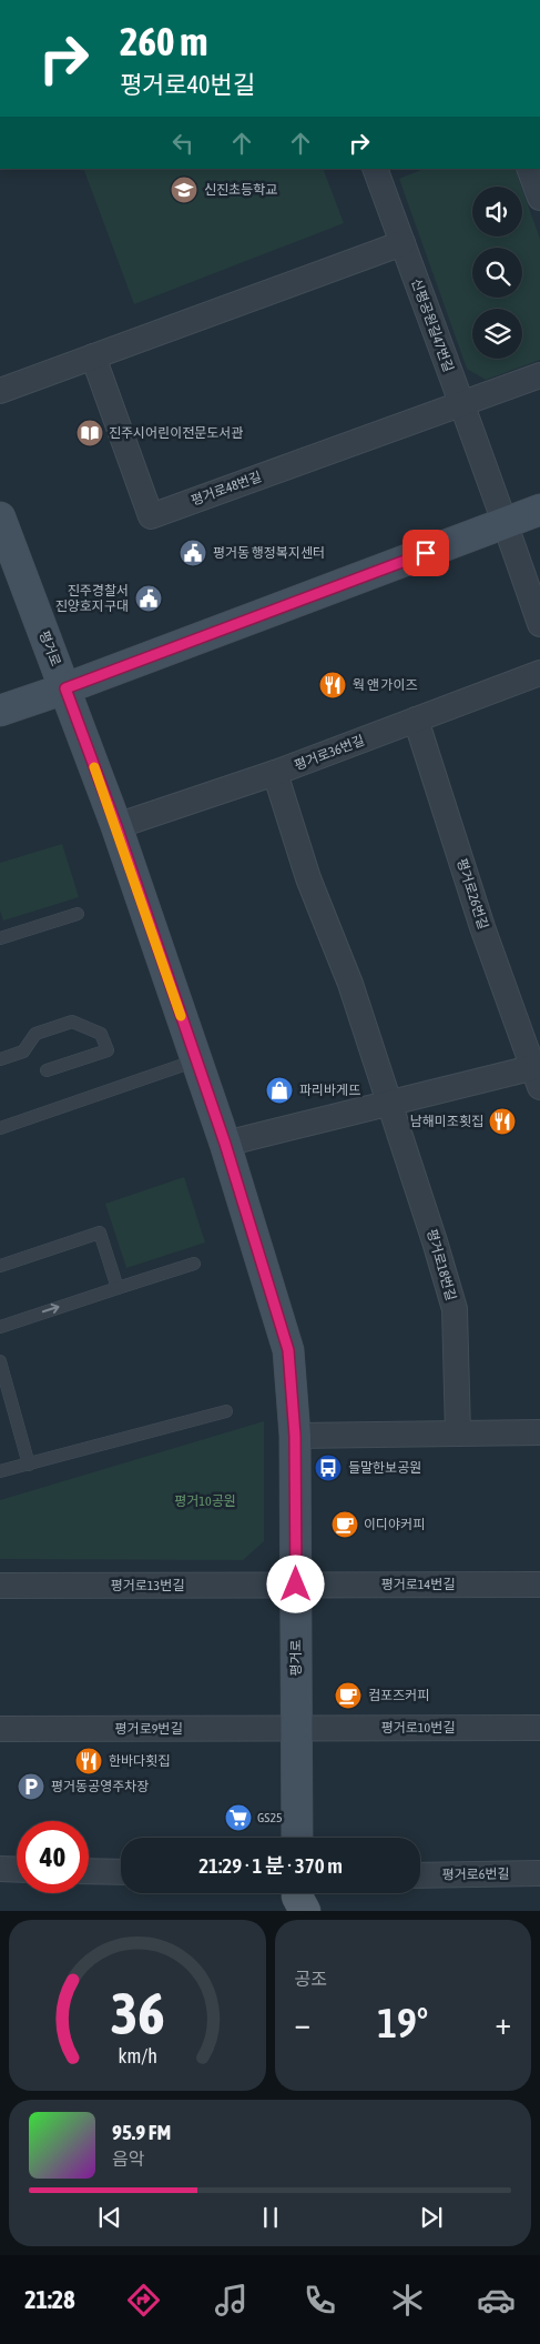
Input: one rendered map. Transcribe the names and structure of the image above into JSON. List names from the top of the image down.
{
  "streets": {
    "street": [
      "신평공원길47번길",
      "평거로48번길",
      "평거로",
      "평거로36번길",
      "평거로26번길",
      "평거로18번길",
      "평거로14번길",
      "평거로13번길",
      "평거로10번길",
      "평거로9번길",
      "평거로6번길"
    ]
  },
  "crossings": [
    ["신평공원길47번길", "평거로48번길"],
    ["평거로", "평거로36번길"],
    ["평거로", "평거로26번길"],
    ["평거로", "평거로14번길"],
    ["평거로", "평거로13번길"],
    ["평거로", "평거로10번길"],
    ["평거로", "평거로9번길"],
    ["평거로36번길", "평거로26번길"],
    ["평거로26번길", "평거로18번길"],
    ["평거로14번길", "평거로13번길"],
    ["평거로10번길", "평거로9번길"]
  ],
  "parks": ["평거10공원"],
  "places": {
    "school or university": ["신진초등학교"],
    "library": ["진주시어린이전문도서관"],
    "public building": ["평거동 행정복지센터", "진주경찰서 진양호지구대"],
    "restaurant": ["웍 앤 가이즈", "남해미조횟집", "한바다횟집"],
    "shop": ["파리바게뜨"],
    "bus stop": ["들말한보공원"],
    "cafe": ["이디야커피", "컴포즈커피"],
    "parking": ["평거동공영주차장"],
    "supermarket": ["GS25"]
  },
  "page": {
    "turn": ["260 m", "평거로40번길"],
    "limit": "40",
    "trip": "21:29 · 1 분 · 370 m",
    "tile": "공조",
    "heat": ["−", "19°", "+"],
    "song": ["95.9 FM", "음악"],
    "tabs": "21:28",
    "gauge": ["36", "km/h"]
  }
}
